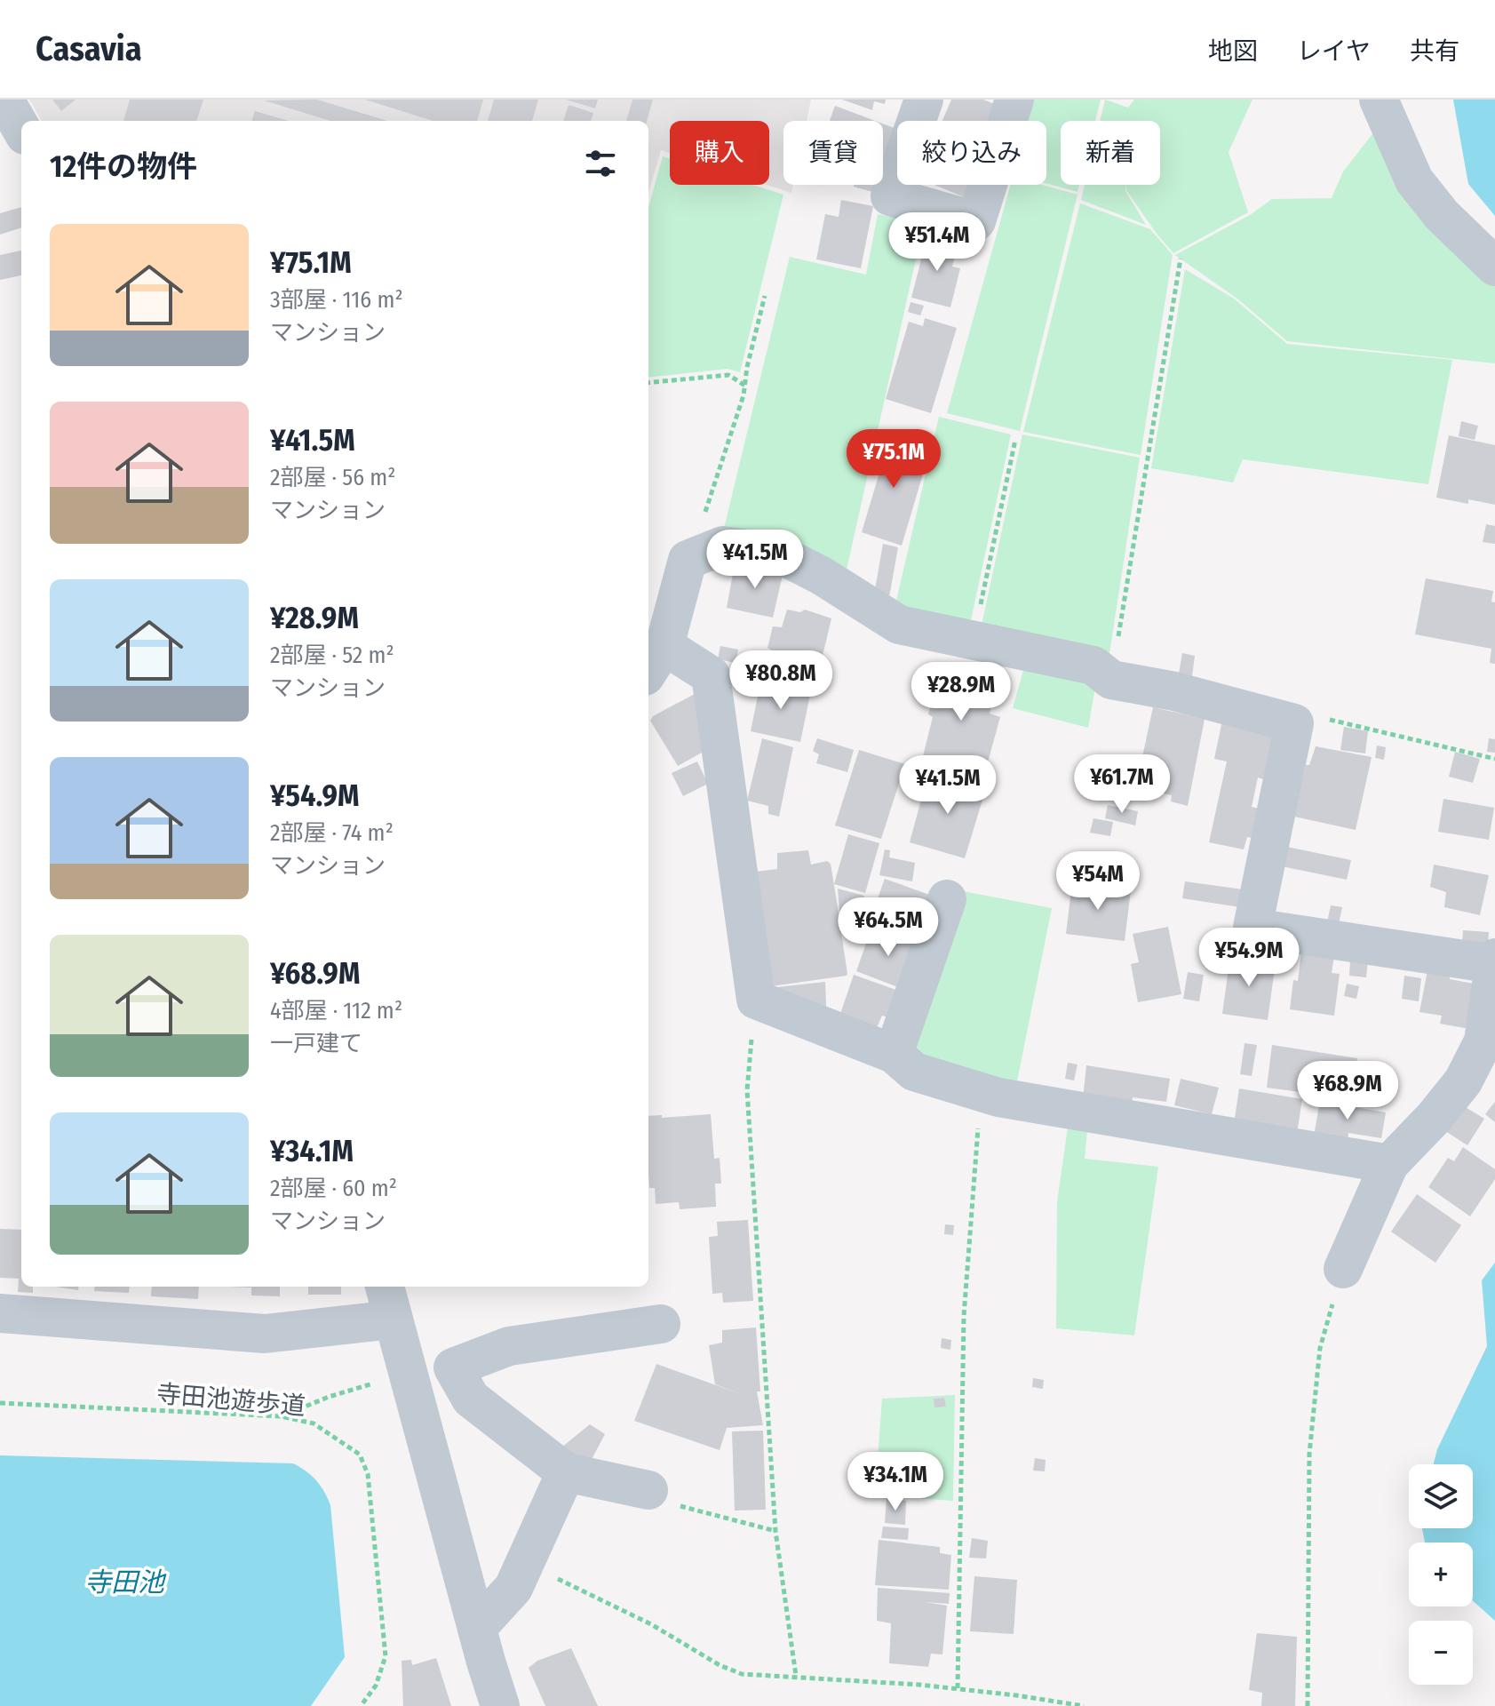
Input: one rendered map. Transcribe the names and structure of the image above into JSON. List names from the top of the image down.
{
  "streets": {
    "path": ["寺田池遊歩道"]
  },
  "water": ["寺田池"],
  "page": {
    "header": "Casavia",
    "nav": ["地図", "レイヤ", "共有"],
    "chip": [
      "購入",
      "賃貸",
      "絞り込み",
      "新着"
    ],
    "heading": "12件の物件",
    "list": [
      {
        "name": "¥75.1M",
        "note": "3部屋 · 116 m² · マンション"
      },
      {
        "name": "¥41.5M",
        "note": "2部屋 · 56 m² · マンション"
      },
      {
        "name": "¥28.9M",
        "note": "2部屋 · 52 m² · マンション"
      },
      {
        "name": "¥54.9M",
        "note": "2部屋 · 74 m² · マンション"
      },
      {
        "name": "¥68.9M",
        "note": "4部屋 · 112 m² · 一戸建て"
      },
      {
        "name": "¥34.1M",
        "note": "2部屋 · 60 m² · マンション"
      }
    ],
    "price": [
      "¥51.4M",
      "¥75.1M",
      "¥41.5M",
      "¥80.8M",
      "¥28.9M",
      "¥61.7M",
      "¥41.5M",
      "¥54M",
      "¥64.5M",
      "¥54.9M",
      "¥68.9M",
      "¥34.1M"
    ],
    "map_buttons": ["+", "−"]
  }
}
